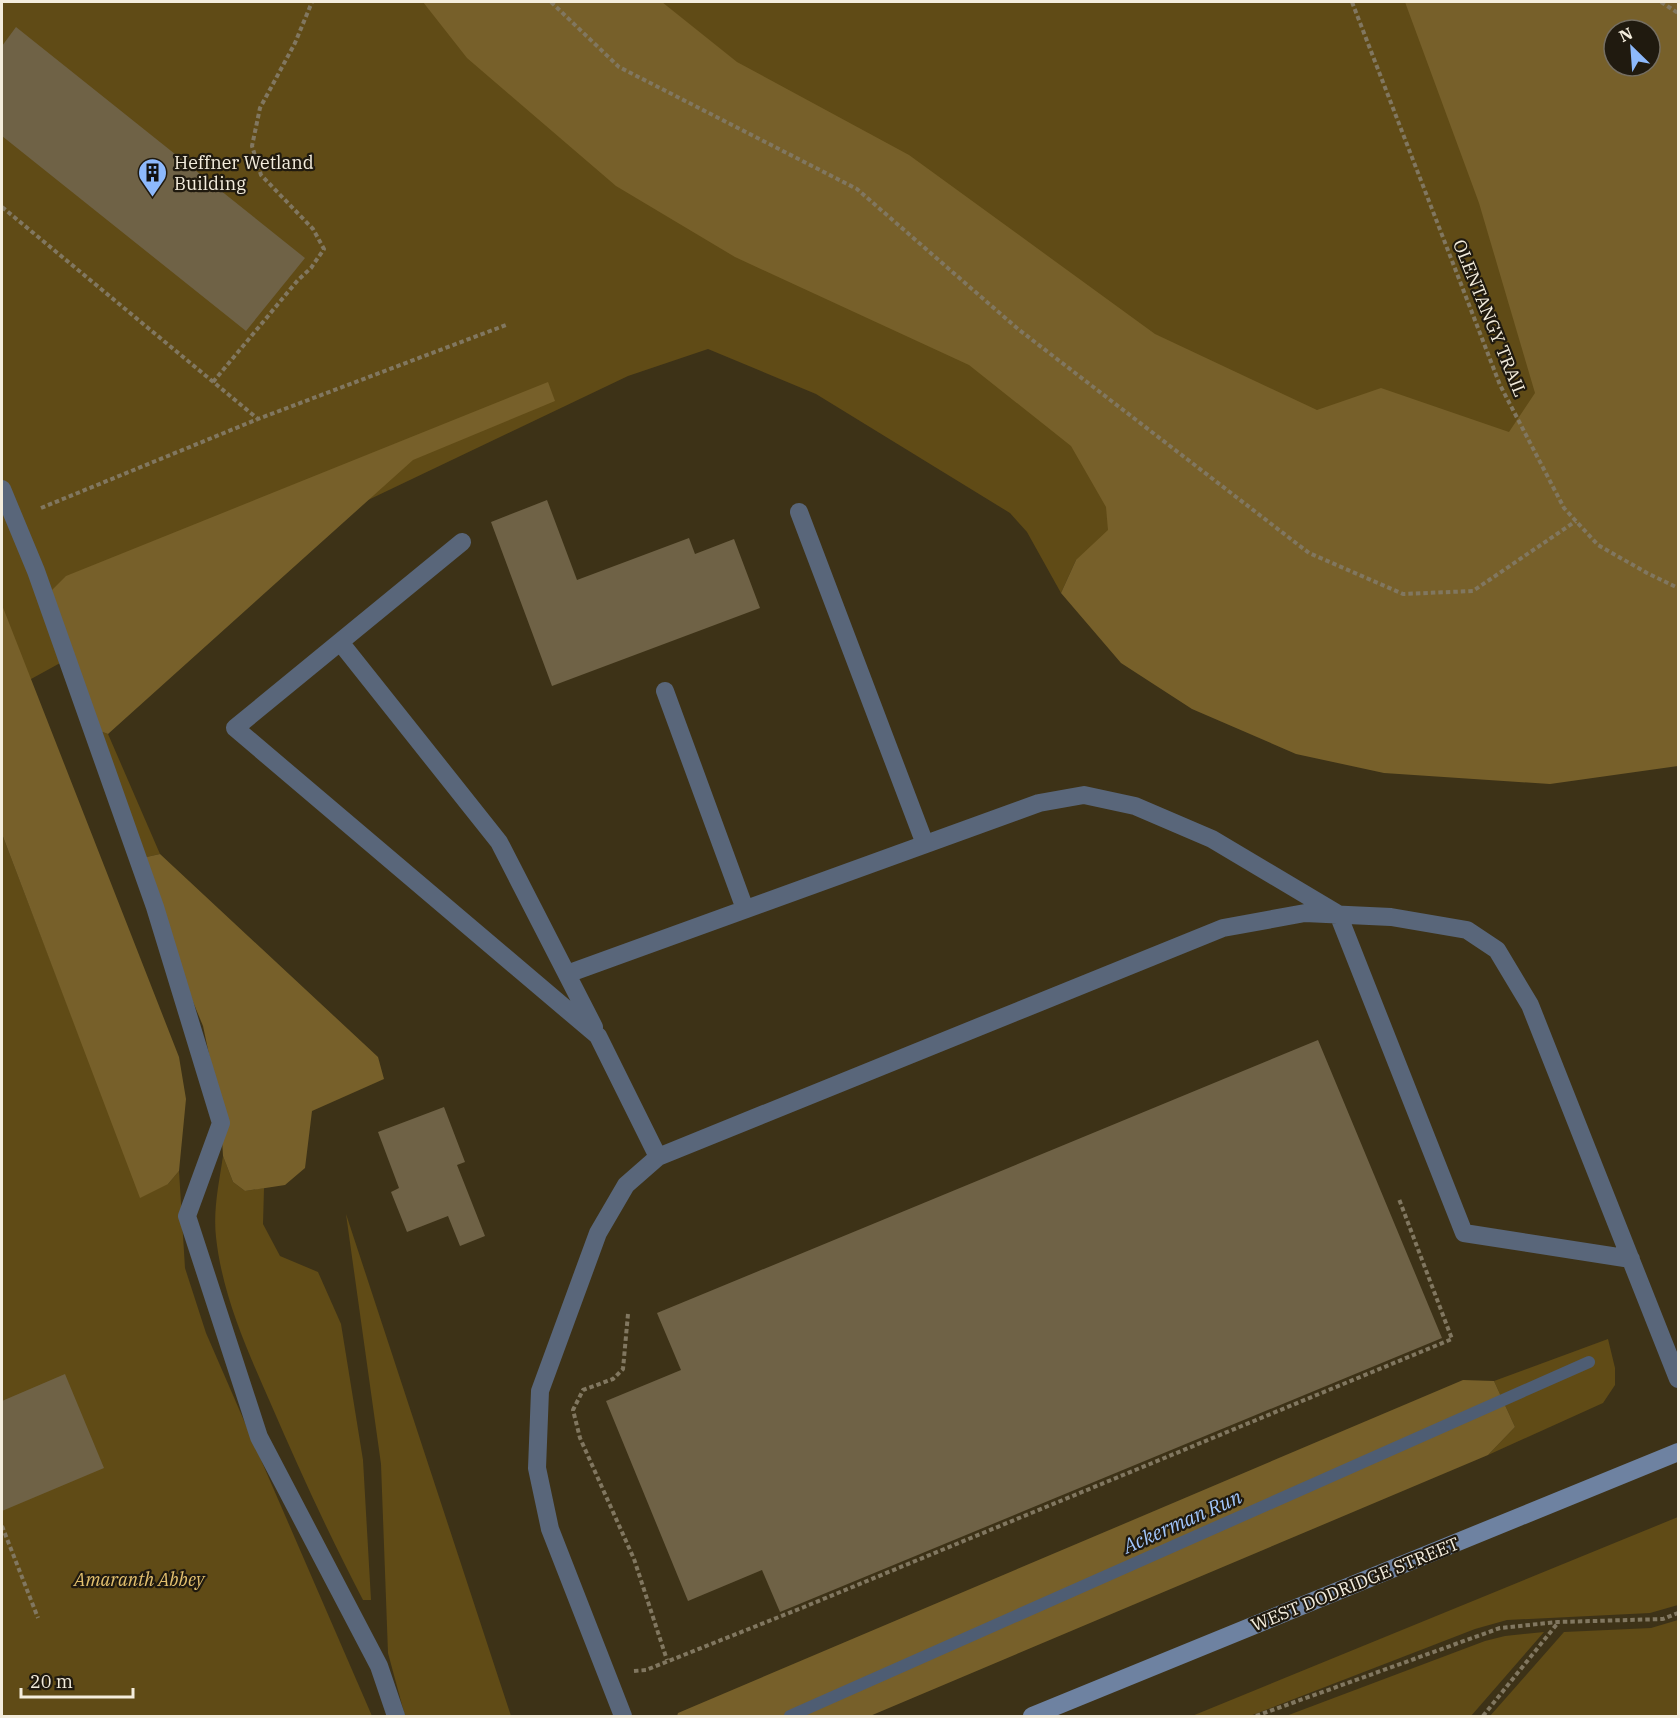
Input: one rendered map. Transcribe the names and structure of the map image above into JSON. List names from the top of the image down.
{
  "streets": {
    "main road": ["WEST DODRIDGE STREET"],
    "path": ["OLENTANGY TRAIL"]
  },
  "water": ["Ackerman Run"],
  "parks": ["Amaranth Abbey"],
  "places": {
    "building": ["Heffner Wetland Building"]
  },
  "scale_bar": "20 m",
  "north": "top left"
}
